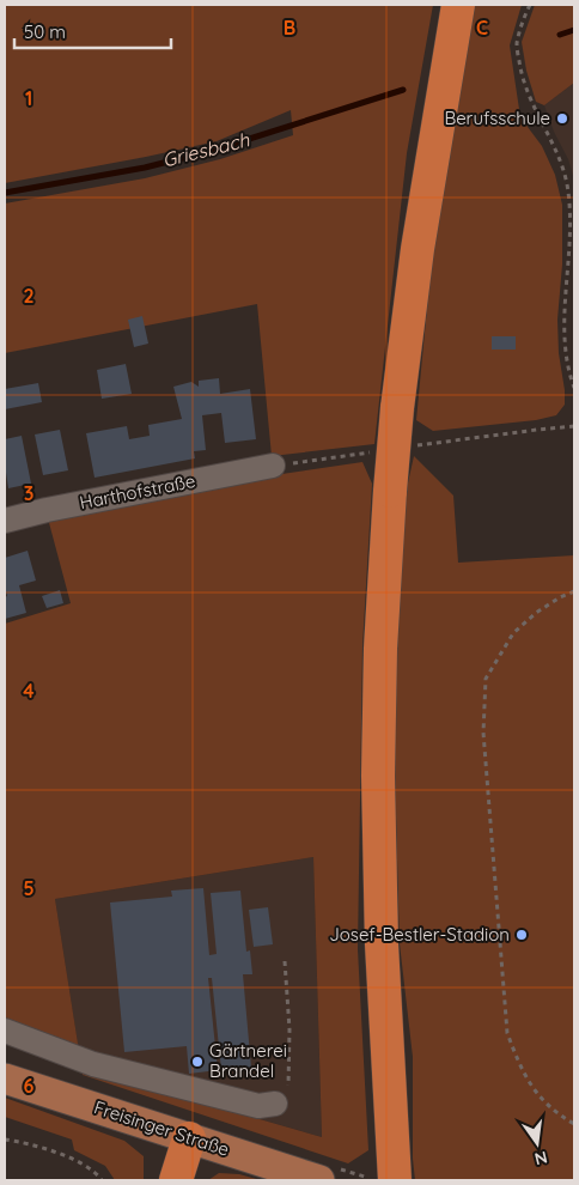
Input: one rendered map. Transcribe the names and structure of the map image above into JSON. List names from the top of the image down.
{
  "streets": {
    "main road": ["Freisinger Straße"],
    "street": ["Harthofstraße"]
  },
  "water": ["Griesbach"],
  "places": ["Berufsschule", "Josef-Bestler-Stadion", "Gärtnerei Brandel"],
  "scale_bar": "50 m",
  "north": "bottom",
  "grid": {
    "columns": ["B", "C"],
    "rows": [
      "1",
      "2",
      "3",
      "4",
      "5",
      "6"
    ]
  }
}
